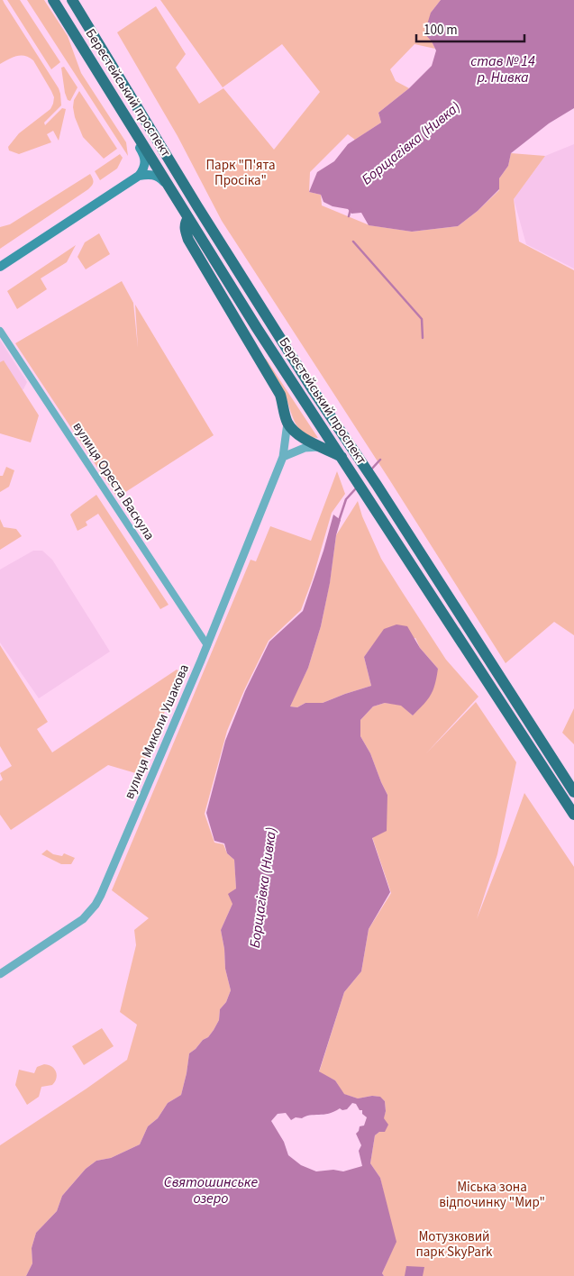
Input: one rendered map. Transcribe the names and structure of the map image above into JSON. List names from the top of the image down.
{
  "streets": {
    "highway": ["Берестейський проспект"],
    "street": ["вулиця Ореста Васкула", "вулиця Миколи Ушакова"]
  },
  "crossings": [
    ["вулиця Ореста Васкула", "вулиця Миколи Ушакова"]
  ],
  "water": ["став № 14 р. Нивка", "Борщагівка (Нивка)", "Святошинське озеро"],
  "parks": ["Парк \"П'ята Просіка\"", "Міська зона відпочинку \"Мир\"", "Мотузковий парк SkyPark"],
  "scale_bar": "100 m"
}
